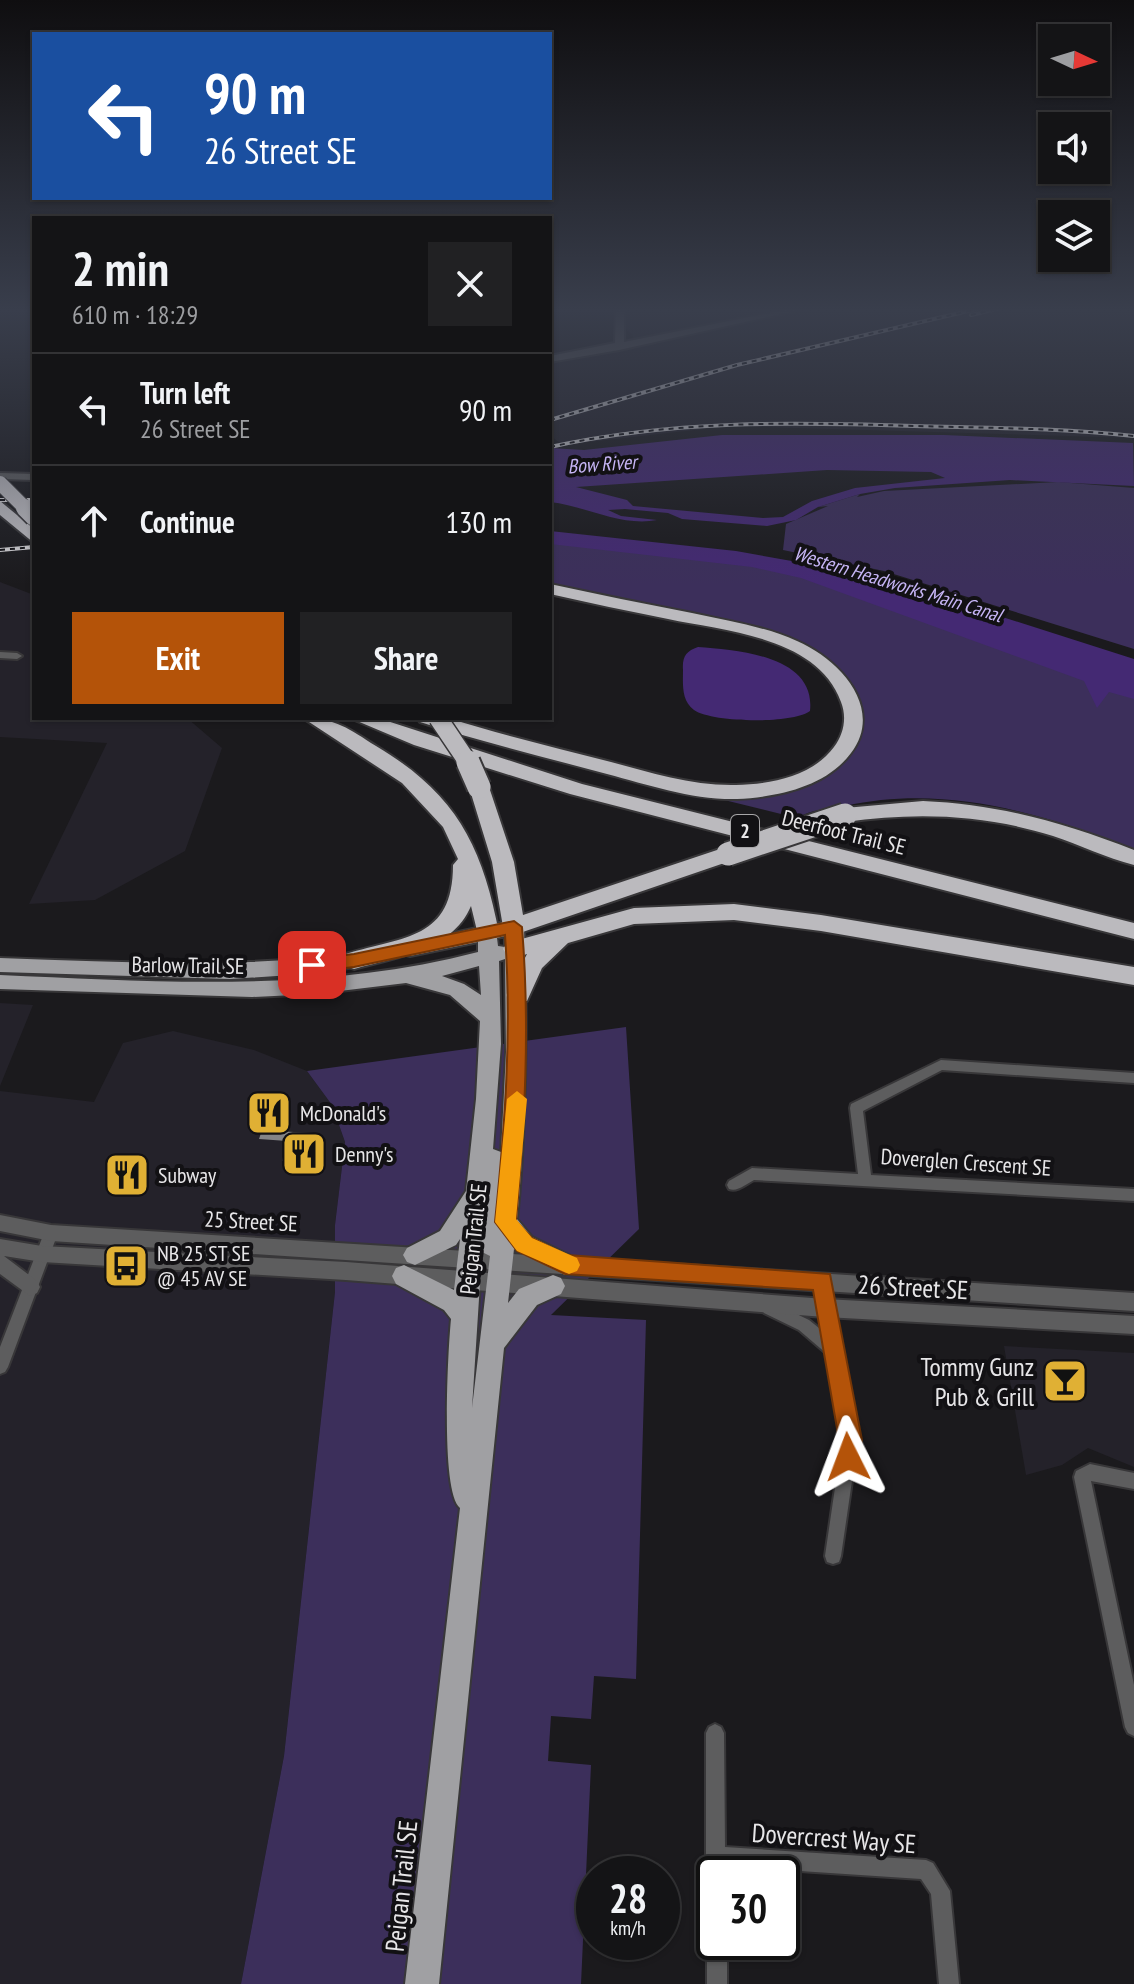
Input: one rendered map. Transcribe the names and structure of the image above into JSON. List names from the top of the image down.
{
  "streets": {
    "highway": ["2", "Deerfoot Trail SE"],
    "main road": ["Barlow Trail SE", "Peigan Trail SE"],
    "street": [
      "Doverglen Crescent SE",
      "25 Street SE",
      "26 Street SE",
      "Dovercrest Way SE"
    ]
  },
  "crossings": [
    ["Barlow Trail SE", "Peigan Trail SE"],
    ["25 Street SE", "Peigan Trail SE"],
    ["25 Street SE", "26 Street SE"],
    ["Peigan Trail SE", "26 Street SE"]
  ],
  "water": ["Bow River", "Western Headworks Main Canal"],
  "places": {
    "restaurant": ["McDonald's", "Denny's", "Subway"],
    "bus stop": ["NB 25 ST SE @ 45 AV SE"],
    "bar": ["Tommy Gunz Pub & Grill"]
  },
  "north": "right",
  "page": {
    "turn": ["90 m", "26 Street SE"],
    "heading": ["2 min", "610 m · 18:29"],
    "list": [
      {
        "name": "Turn left",
        "note": "26 Street SE",
        "value": "90 m"
      },
      {
        "name": "Continue",
        "value": "130 m"
      }
    ],
    "buttons": ["Exit", "Share"],
    "speed": "28 km/h",
    "limit": "30"
  }
}
